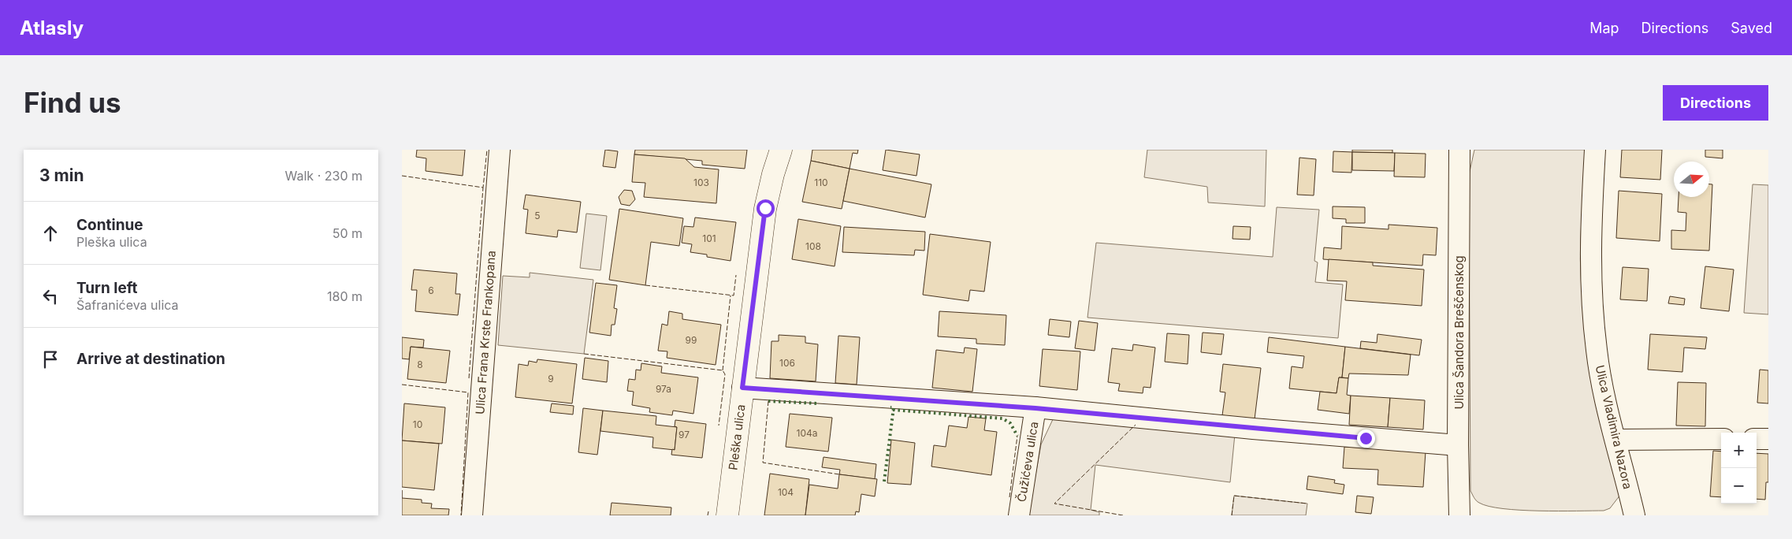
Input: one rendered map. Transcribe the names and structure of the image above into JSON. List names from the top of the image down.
{
  "streets": {
    "street": [
      "Ulica Frana Krste Frankopana",
      "Ulica Šandora Breščenskog",
      "Ulica Vladimira Nazora",
      "Pleška ulica",
      "Čužićeva ulica"
    ]
  },
  "house_numbers": [
    "103",
    "110",
    "5",
    "101",
    "108",
    "6",
    "99",
    "106",
    "8",
    "9",
    "97a",
    "10",
    "104a",
    "97",
    "104"
  ],
  "north": "right",
  "page": {
    "header": "Atlasly",
    "nav": ["Map", "Directions", "Saved"],
    "buttons": "Directions",
    "title": "Find us",
    "heading": ["3 min", "Walk · 230 m"],
    "list": [
      ["Continue", "Pleška ulica", "50 m"],
      ["Turn left", "Šafranićeva ulica", "180 m"],
      "Arrive at destination"
    ],
    "map_buttons": ["+", "−"]
  }
}
